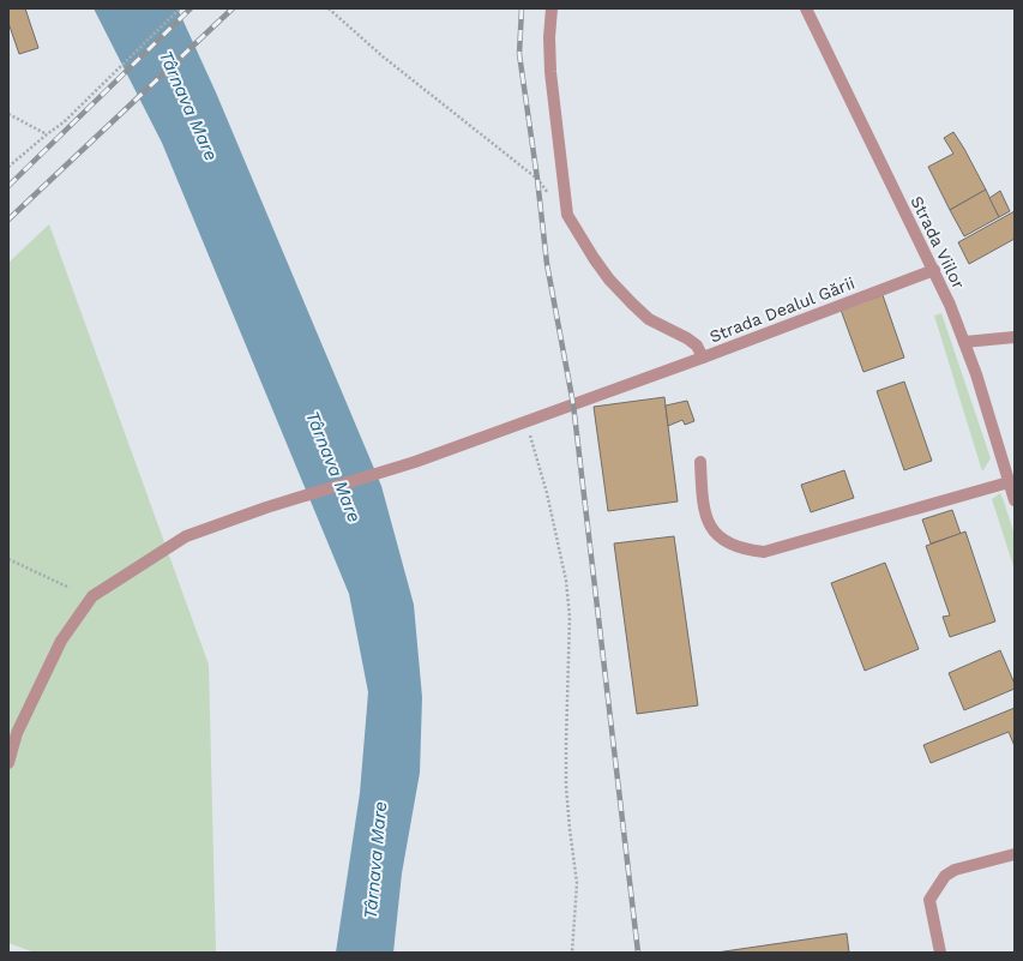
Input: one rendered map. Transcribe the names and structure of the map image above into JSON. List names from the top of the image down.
{
  "streets": {
    "street": ["Strada Viilor", "Strada Dealul Gării"]
  },
  "crossings": [
    ["Strada Viilor", "Strada Dealul Gării"]
  ],
  "water": ["Târnava Mare"]
}
